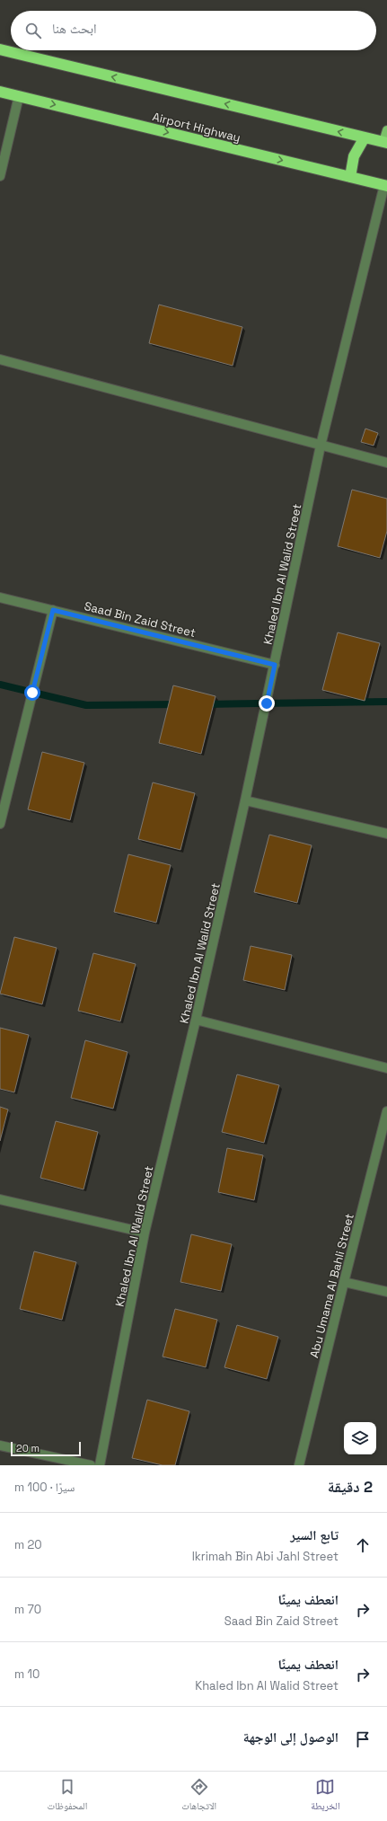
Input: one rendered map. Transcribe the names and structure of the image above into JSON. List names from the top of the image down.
{
  "streets": {
    "highway": ["Airport Highway"],
    "street": ["Khaled Ibn Al Walid Street", "Saad Bin Zaid Street", "Abu Umama Al Bahli Street"]
  },
  "crossings": [
    ["Airport Highway", "Khaled Ibn Al Walid Street"],
    ["Khaled Ibn Al Walid Street", "Saad Bin Zaid Street"]
  ],
  "scale_bar": "20 m",
  "page": {
    "search": "ابحث هنا",
    "scale": "20 m",
    "heading": ["2 دقيقة", "سيرًا · 100 m"],
    "list": [
      ["تابع السير", "Ikrimah Bin Abi Jahl Street", "20 m"],
      ["انعطف يمينًا", "Saad Bin Zaid Street", "70 m"],
      ["انعطف يمينًا", "Khaled Ibn Al Walid Street", "10 m"],
      "الوصول إلى الوجهة"
    ],
    "nav": ["الخريطة", "الاتجاهات", "المحفوظات"]
  }
}
